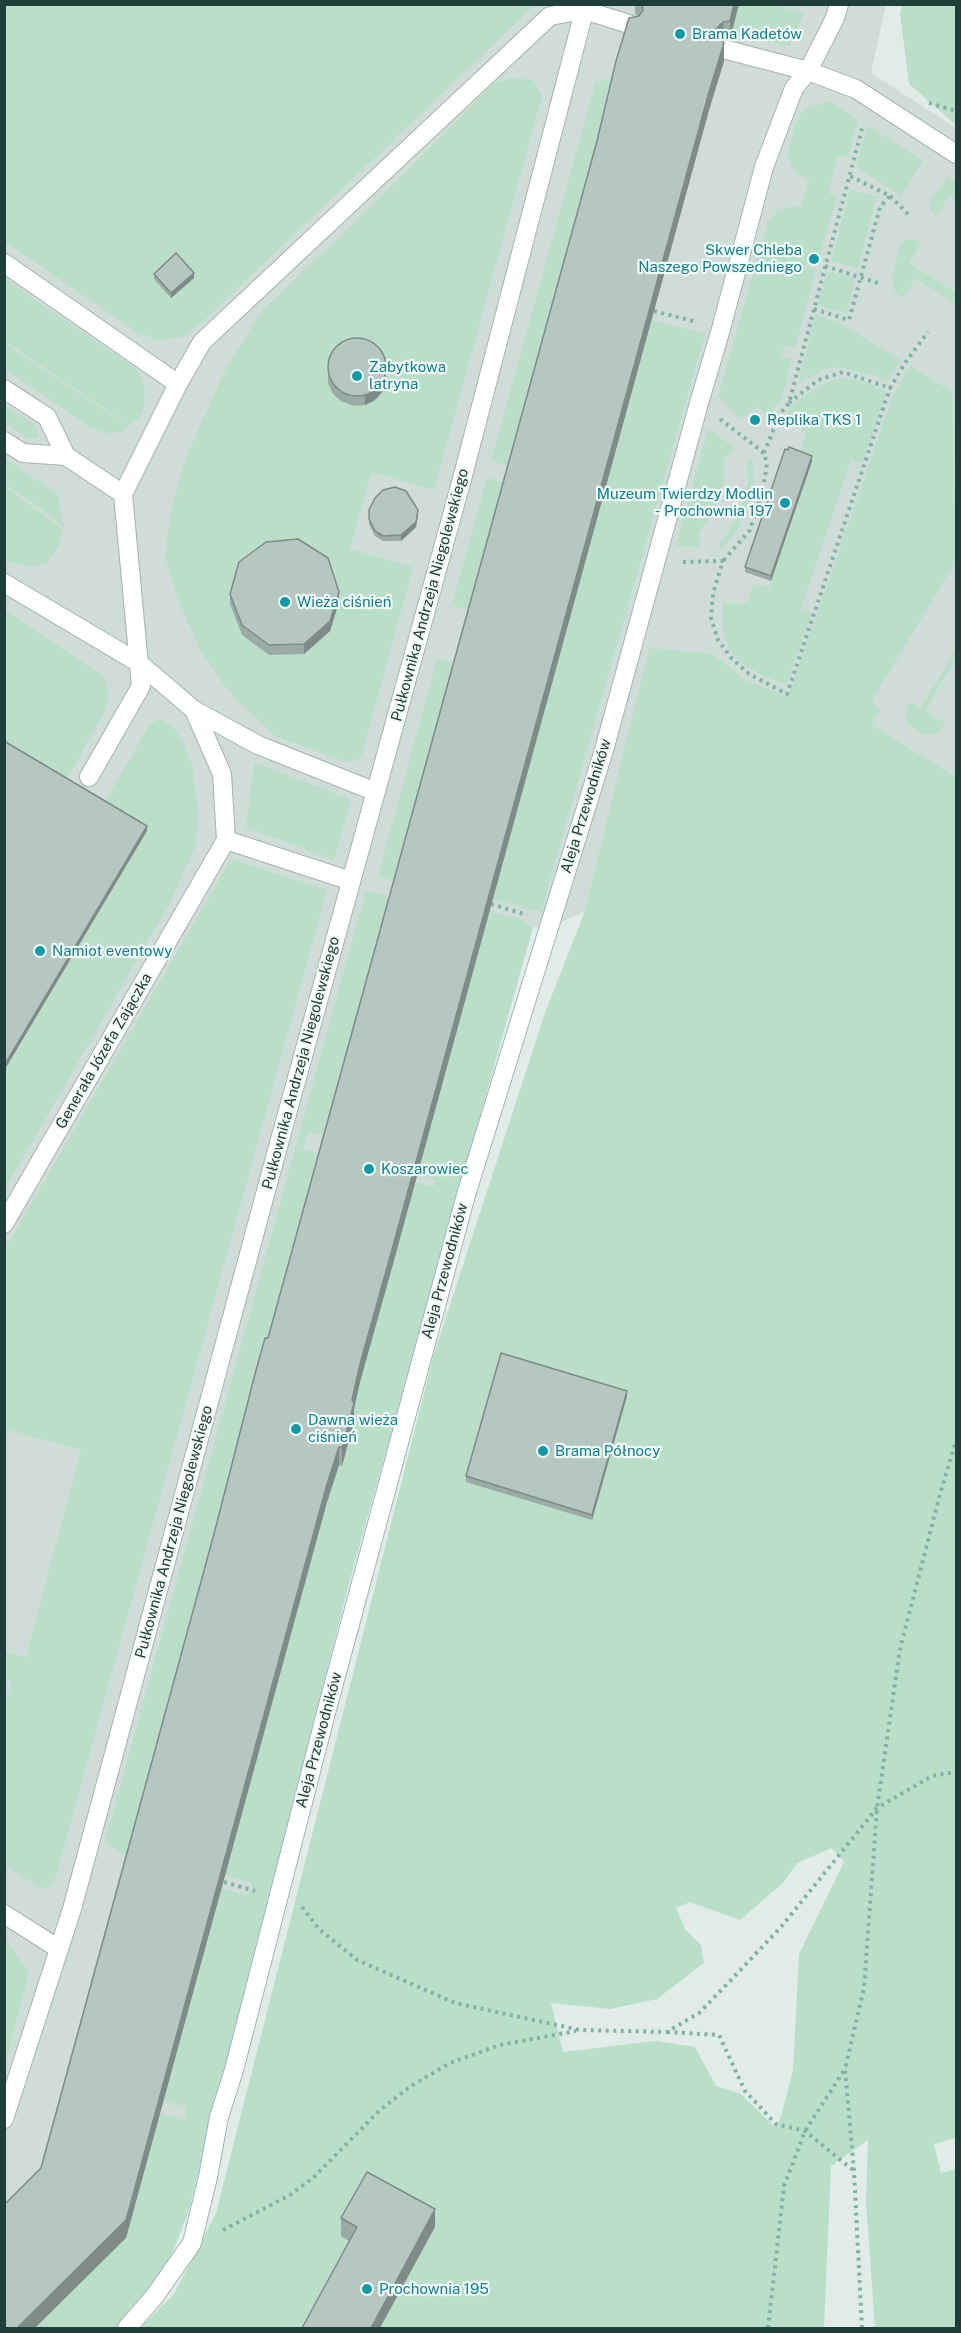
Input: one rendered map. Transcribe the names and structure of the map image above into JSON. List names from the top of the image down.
{
  "streets": {
    "street": ["Pułkownika Andrzeja Niegolewskiego", "Aleja Przewodników", "Generała Józefa Zajączka"]
  },
  "places": [
    "Brama Kadetów",
    "Skwer Chleba Naszego Powszedniego",
    "Zabytkowa latryna",
    "Replika TKS 1",
    "Muzeum Twierdzy Modlin - Prochownia 197",
    "Wieża ciśnień",
    "Namiot eventowy",
    "Koszarowiec",
    "Dawna wieża ciśnień",
    "Brama Północy",
    "Prochownia 195"
  ]
}
